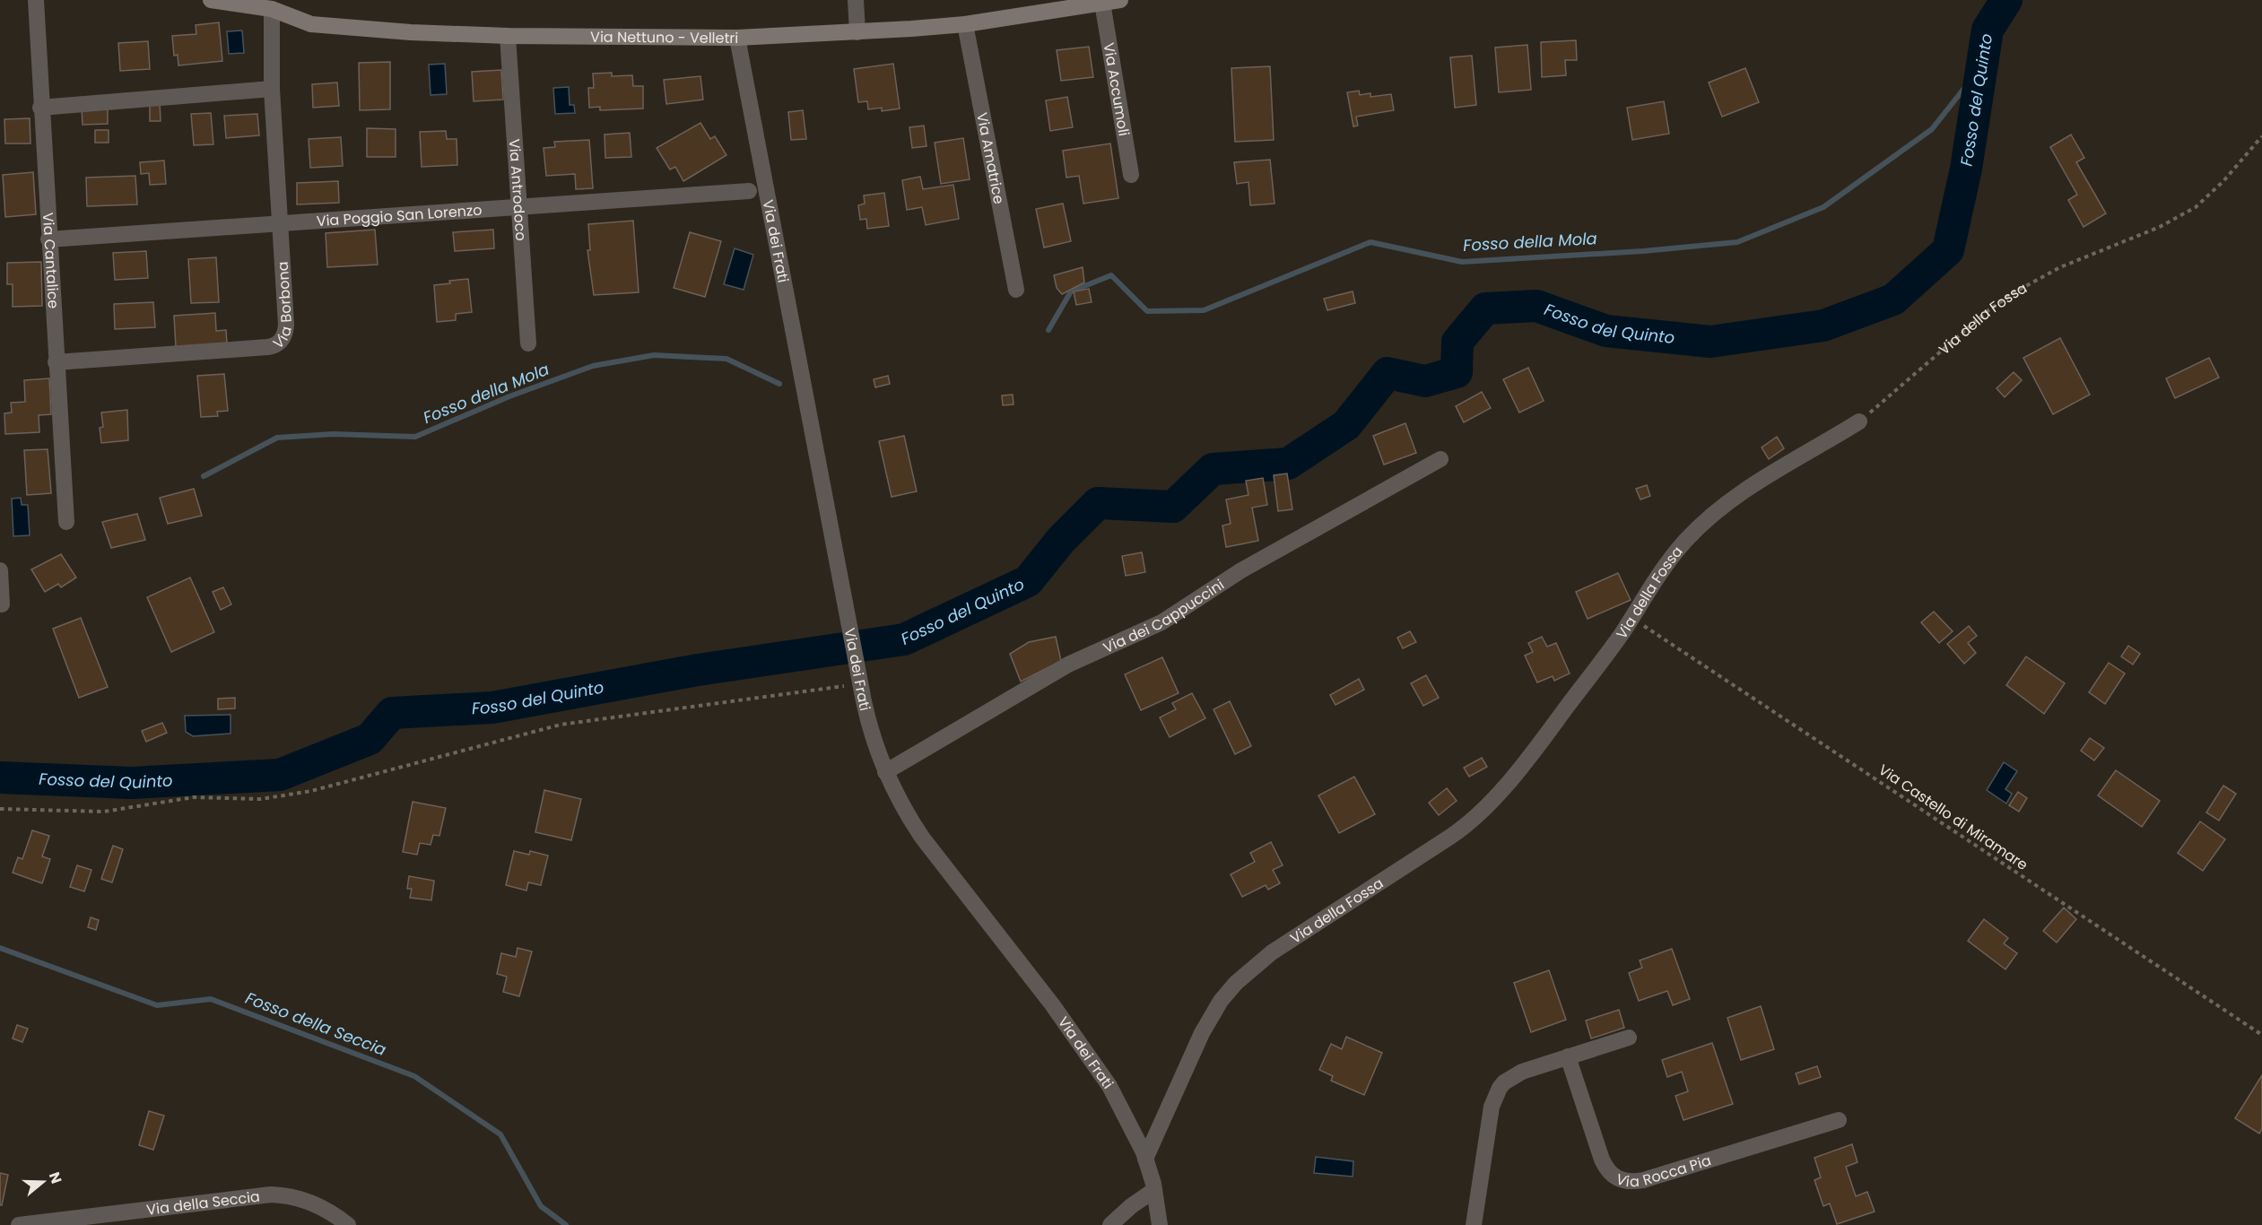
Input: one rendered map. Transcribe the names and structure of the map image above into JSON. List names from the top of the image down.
{
  "streets": {
    "main road": ["Via Nettuno - Velletri"],
    "street": [
      "Via Accumoli",
      "Via Amatrice",
      "Via Antrodoco",
      "Via Poggio San Lorenzo",
      "Via dei Frati",
      "Via Cantalice",
      "Via Borbona",
      "Via della Fossa",
      "Via dei Cappuccini",
      "Via Rocca Pia",
      "Via della Seccia"
    ],
    "path": ["Via Castello di Miramare"]
  },
  "crossings": [
    ["Via Nettuno - Velletri", "Via Accumoli"],
    ["Via Nettuno - Velletri", "Via Amatrice"],
    ["Via Nettuno - Velletri", "Via Antrodoco"],
    ["Via Nettuno - Velletri", "Via dei Frati"],
    ["Via Nettuno - Velletri", "Via Borbona"],
    ["Via Antrodoco", "Via Poggio San Lorenzo"],
    ["Via Poggio San Lorenzo", "Via Cantalice"],
    ["Via Poggio San Lorenzo", "Via Borbona"],
    ["Via dei Frati", "Via della Fossa"],
    ["Via dei Frati", "Via dei Cappuccini"],
    ["Via Cantalice", "Via Borbona"],
    ["Via della Fossa", "Via Castello di Miramare"]
  ],
  "water": ["Fosso del Quinto", "Fosso della Mola", "Fosso della Seccia"],
  "north": "right"
}
